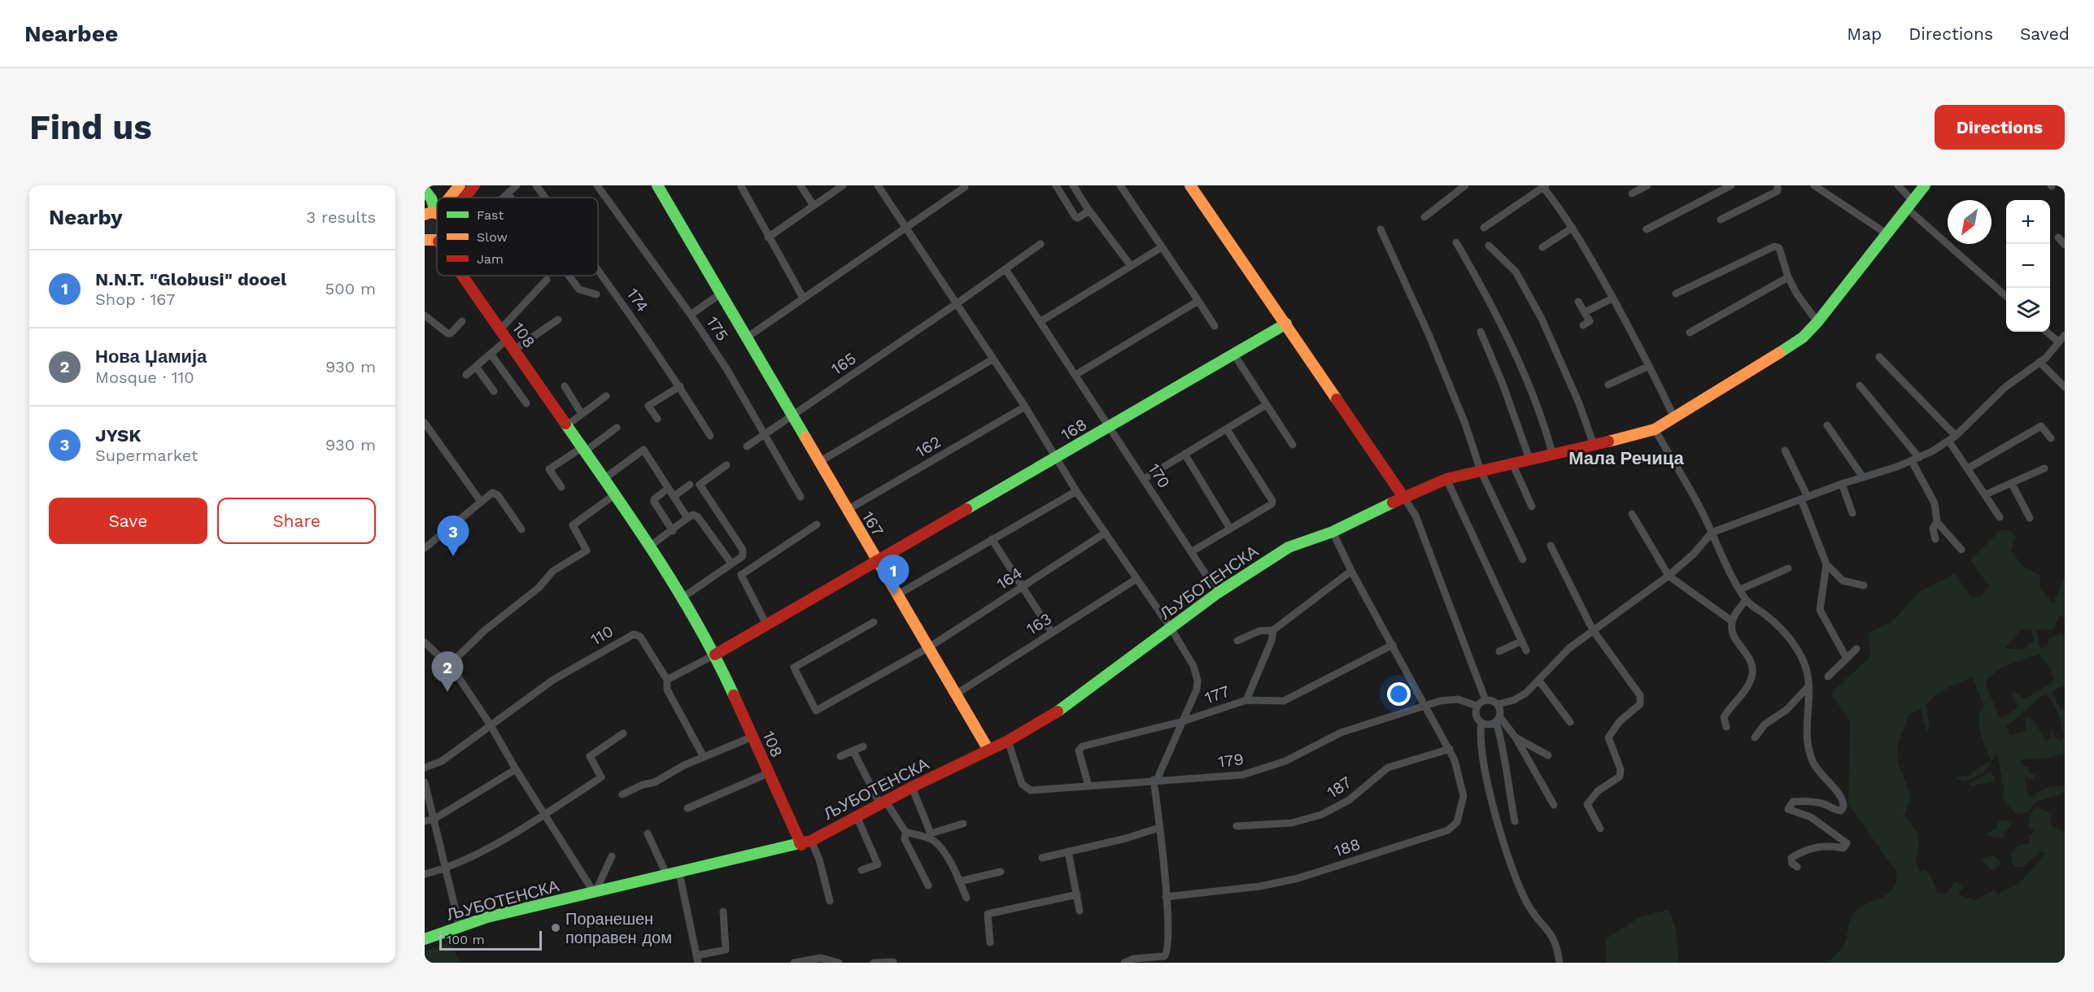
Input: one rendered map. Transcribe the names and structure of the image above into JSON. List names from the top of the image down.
{
  "streets": {
    "street": [
      "174",
      "175",
      "108",
      "165",
      "168",
      "162",
      "170",
      "167",
      "164",
      "ЉУБОТЕНСКА",
      "163",
      "110",
      "177",
      "179",
      "187",
      "188"
    ]
  },
  "crossings": [
    ["175", "165"],
    ["108", "ЉУБОТЕНСКА"],
    ["165", "170"],
    ["165", "167"],
    ["168", "170"],
    ["168", "167"],
    ["162", "167"],
    ["170", "ЉУБОТЕНСКА"],
    ["167", "164"],
    ["167", "ЉУБОТЕНСКА"],
    ["167", "163"],
    ["ЉУБОТЕНСКА", "179"],
    ["ЉУБОТЕНСКА", "188"],
    ["177", "179"],
    ["177", "188"],
    ["179", "188"],
    ["187", "188"]
  ],
  "districts": ["Мала Речица"],
  "places": ["Поранешен поправен дом"],
  "legend": ["Fast", "Slow", "Jam"],
  "scale_bar": "100 m",
  "north": "bottom left",
  "page": {
    "header": "Nearbee",
    "nav": ["Map", "Directions", "Saved"],
    "buttons": [
      "Directions",
      ["Save", "Share"]
    ],
    "title": "Find us",
    "heading": ["Nearby", "3 results"],
    "map_buttons": ["+", "−"],
    "list": [
      {
        "mark": "1",
        "name": "N.N.T. \"Globusi\" dooel",
        "note": "Shop · 167",
        "value": "500 m"
      },
      {
        "mark": "2",
        "name": "Нова Џамија",
        "note": "Mosque · 110",
        "value": "930 m"
      },
      {
        "mark": "3",
        "name": "JYSK",
        "note": "Supermarket",
        "value": "930 m"
      }
    ],
    "pins": ["3", "1", "2"],
    "scale": "100 m"
  }
}
